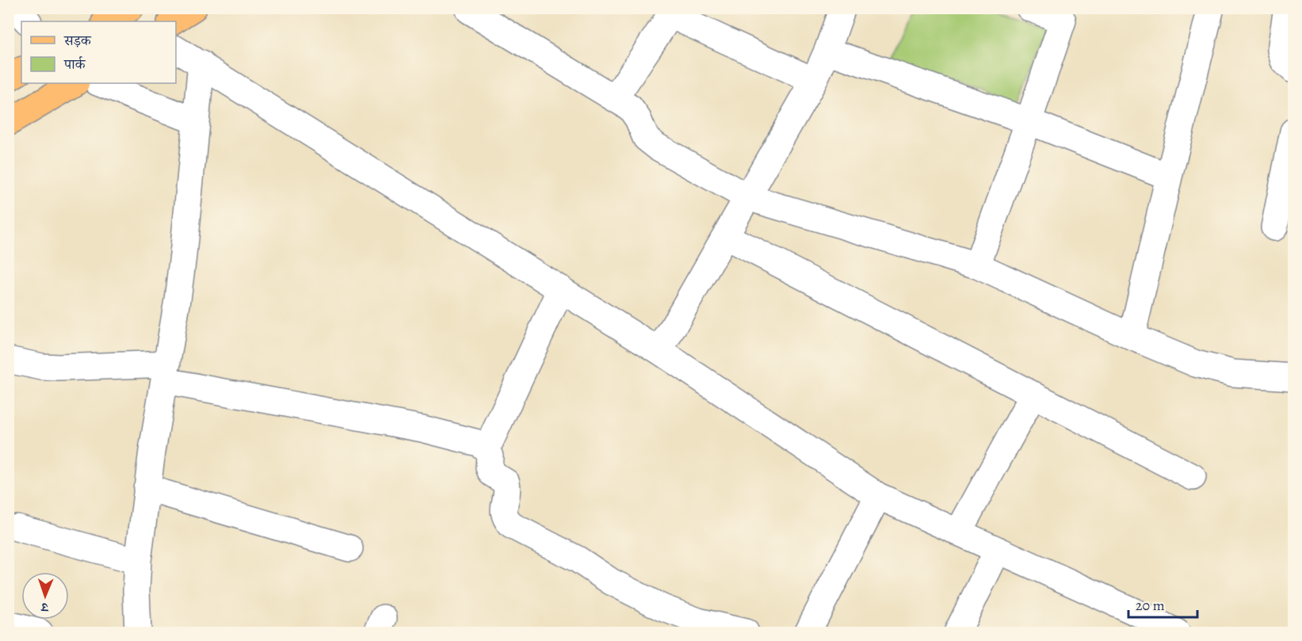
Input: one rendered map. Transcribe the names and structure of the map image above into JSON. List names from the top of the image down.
{
  "legend": ["सड़क", "पार्क"],
  "scale_bar": "20 m",
  "north": "bottom"
}
